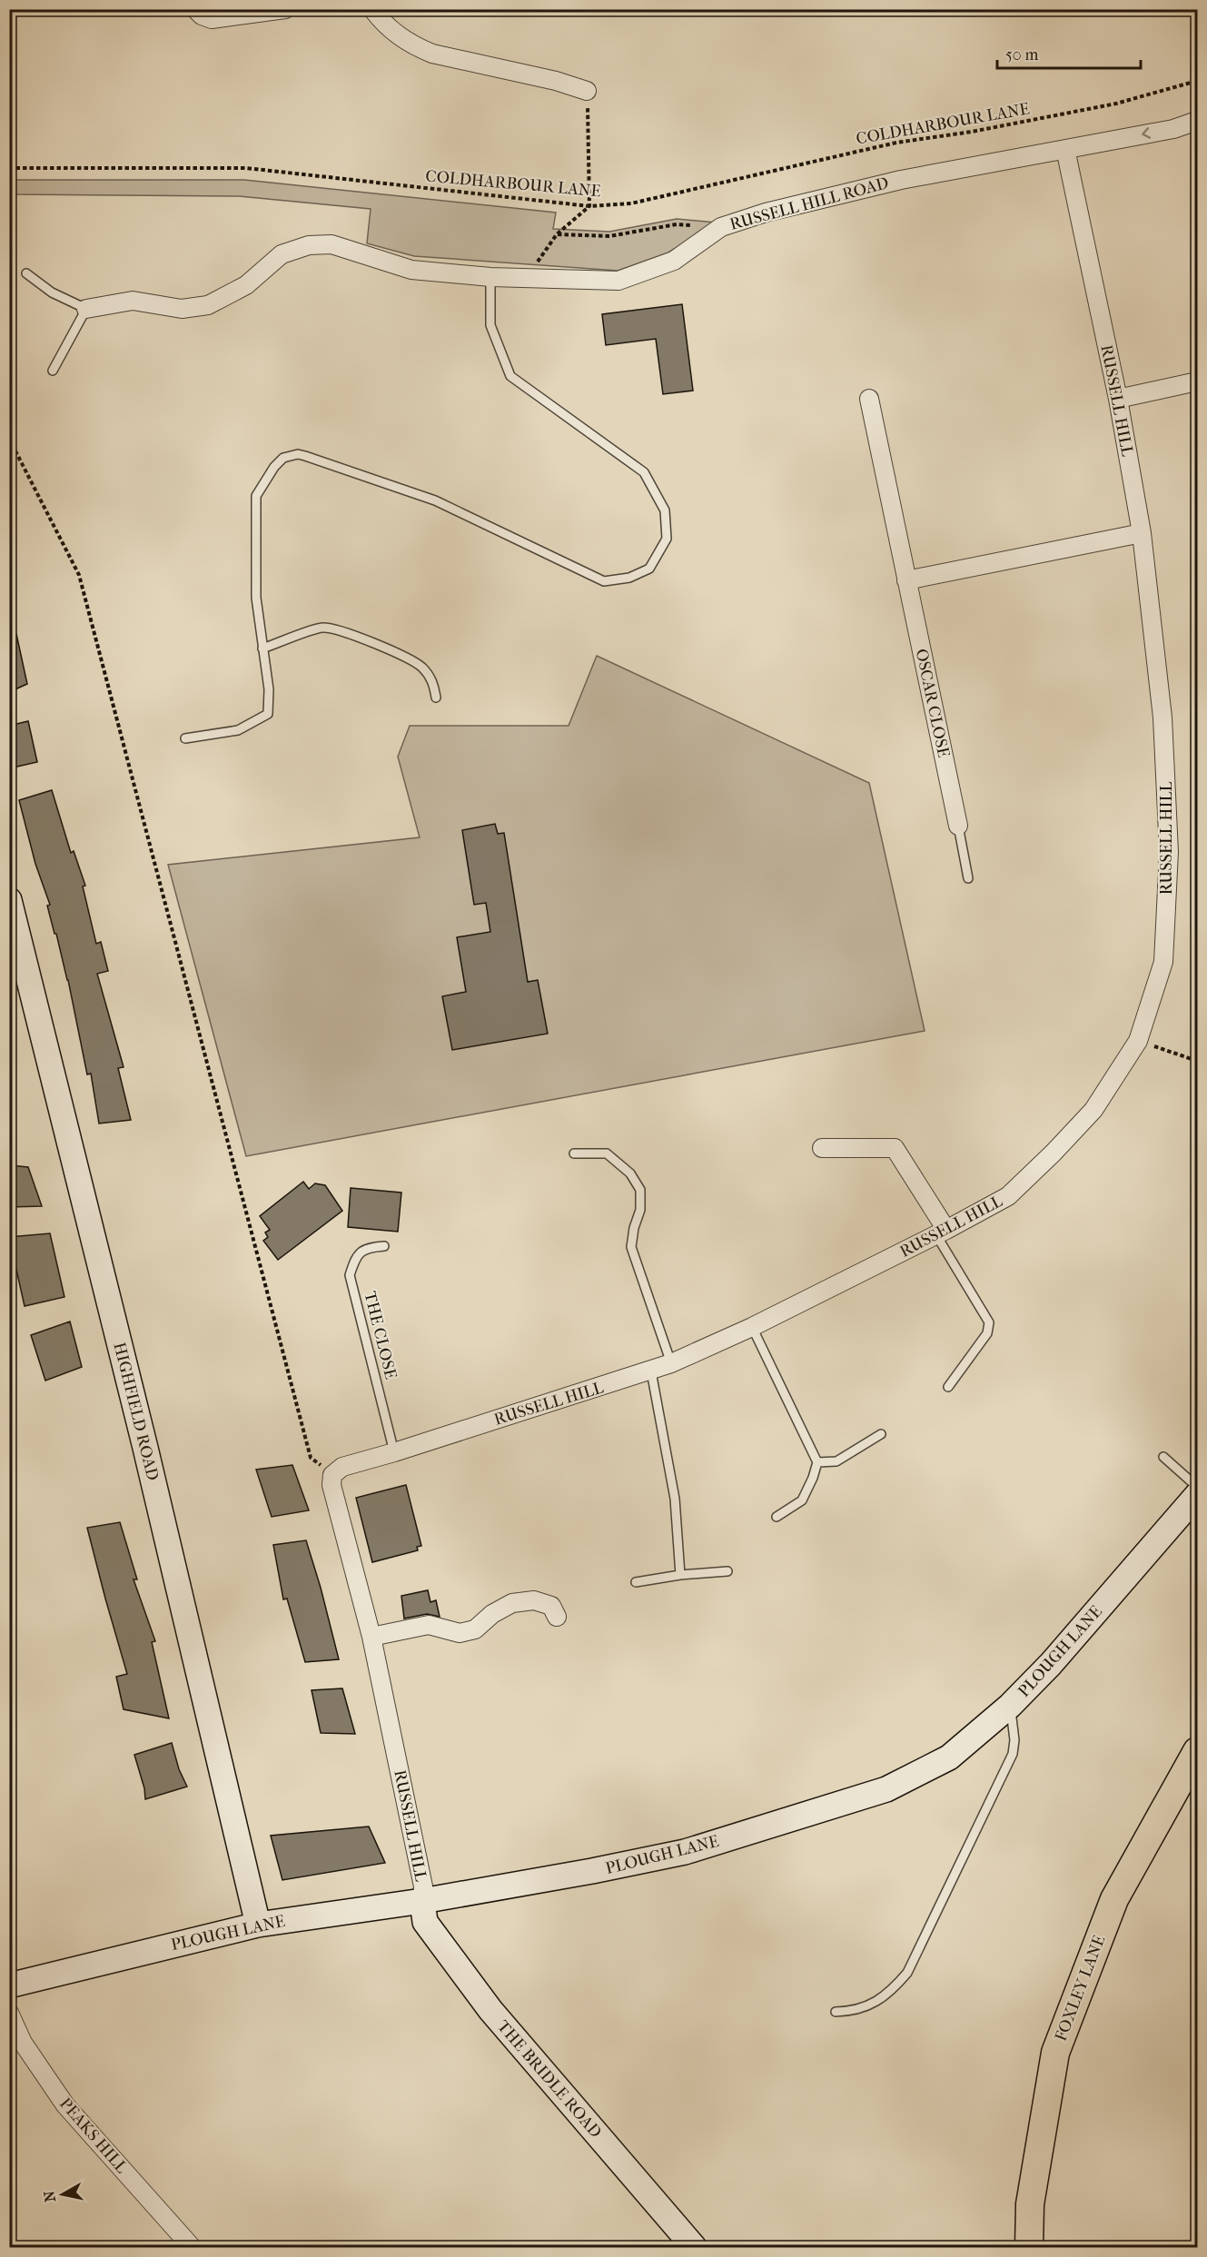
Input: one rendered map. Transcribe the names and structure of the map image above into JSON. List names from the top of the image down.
{
  "streets": {
    "main road": ["FOXLEY LANE"],
    "street": [
      "RUSSELL HILL ROAD",
      "RUSSELL HILL",
      "OSCAR CLOSE",
      "HIGHFIELD ROAD",
      "PLOUGH LANE",
      "THE BRIDLE ROAD",
      "PEAKS HILL"
    ],
    "lane": ["THE CLOSE"],
    "path": ["COLDHARBOUR LANE"]
  },
  "crossings": [
    ["RUSSELL HILL ROAD", "RUSSELL HILL"],
    ["RUSSELL HILL", "THE CLOSE"],
    ["RUSSELL HILL", "PLOUGH LANE"],
    ["RUSSELL HILL", "THE BRIDLE ROAD"],
    ["HIGHFIELD ROAD", "PLOUGH LANE"],
    ["PLOUGH LANE", "THE BRIDLE ROAD"]
  ],
  "scale_bar": "50 m",
  "north": "left"
}
